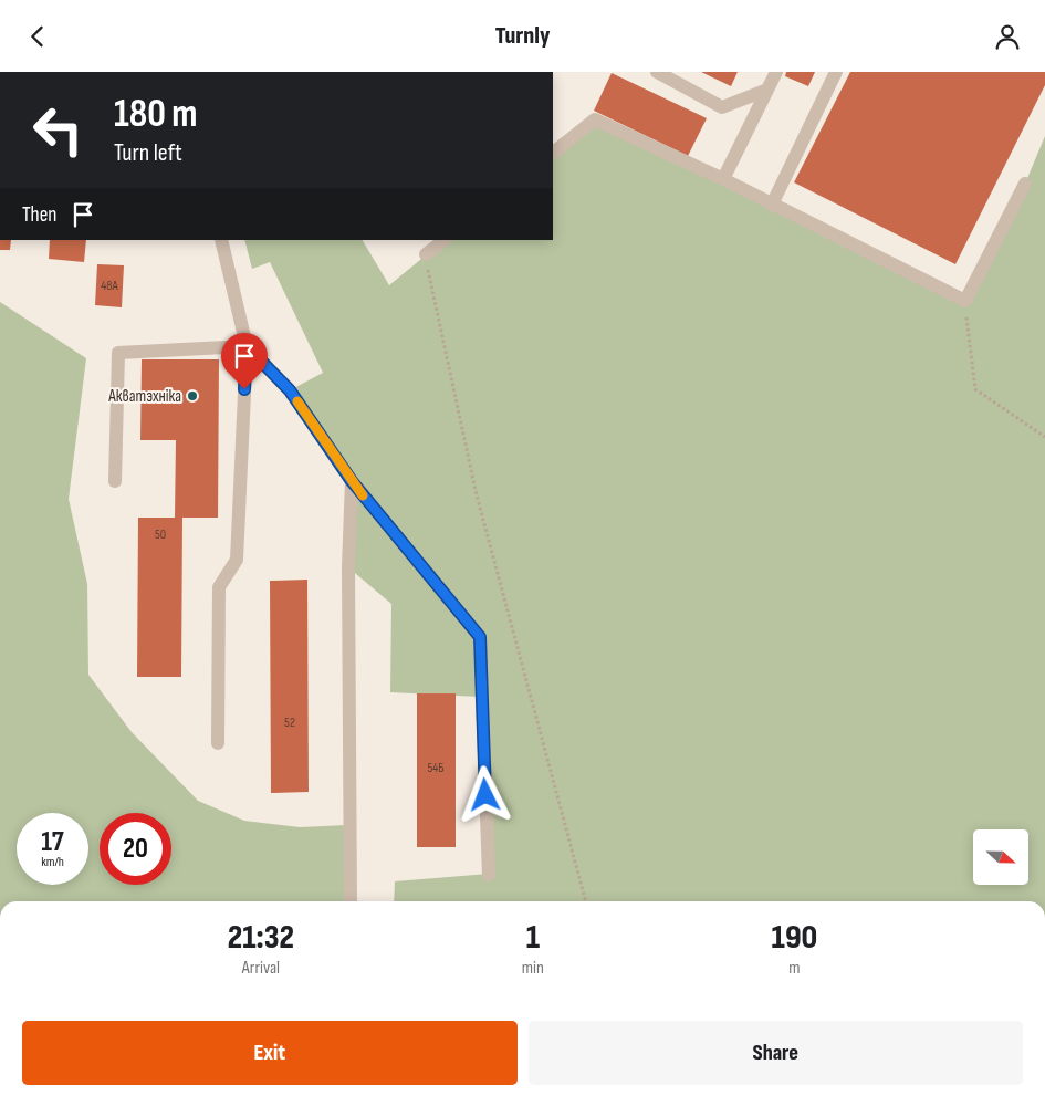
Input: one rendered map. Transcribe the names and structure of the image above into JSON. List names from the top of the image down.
{
  "places": ["Акватэхніка"],
  "house_numbers": [
    "48А",
    "50",
    "52",
    "54Б"
  ],
  "north": "right",
  "page": {
    "header": "Turnly",
    "turn": ["180 m", "Turn left"],
    "then": "Then",
    "speed": "17 km/h",
    "limit": "20",
    "eta": [
      "21:32",
      "Arrival",
      "1",
      "min",
      "190",
      "m"
    ],
    "buttons": ["Exit", "Share"]
  }
}
